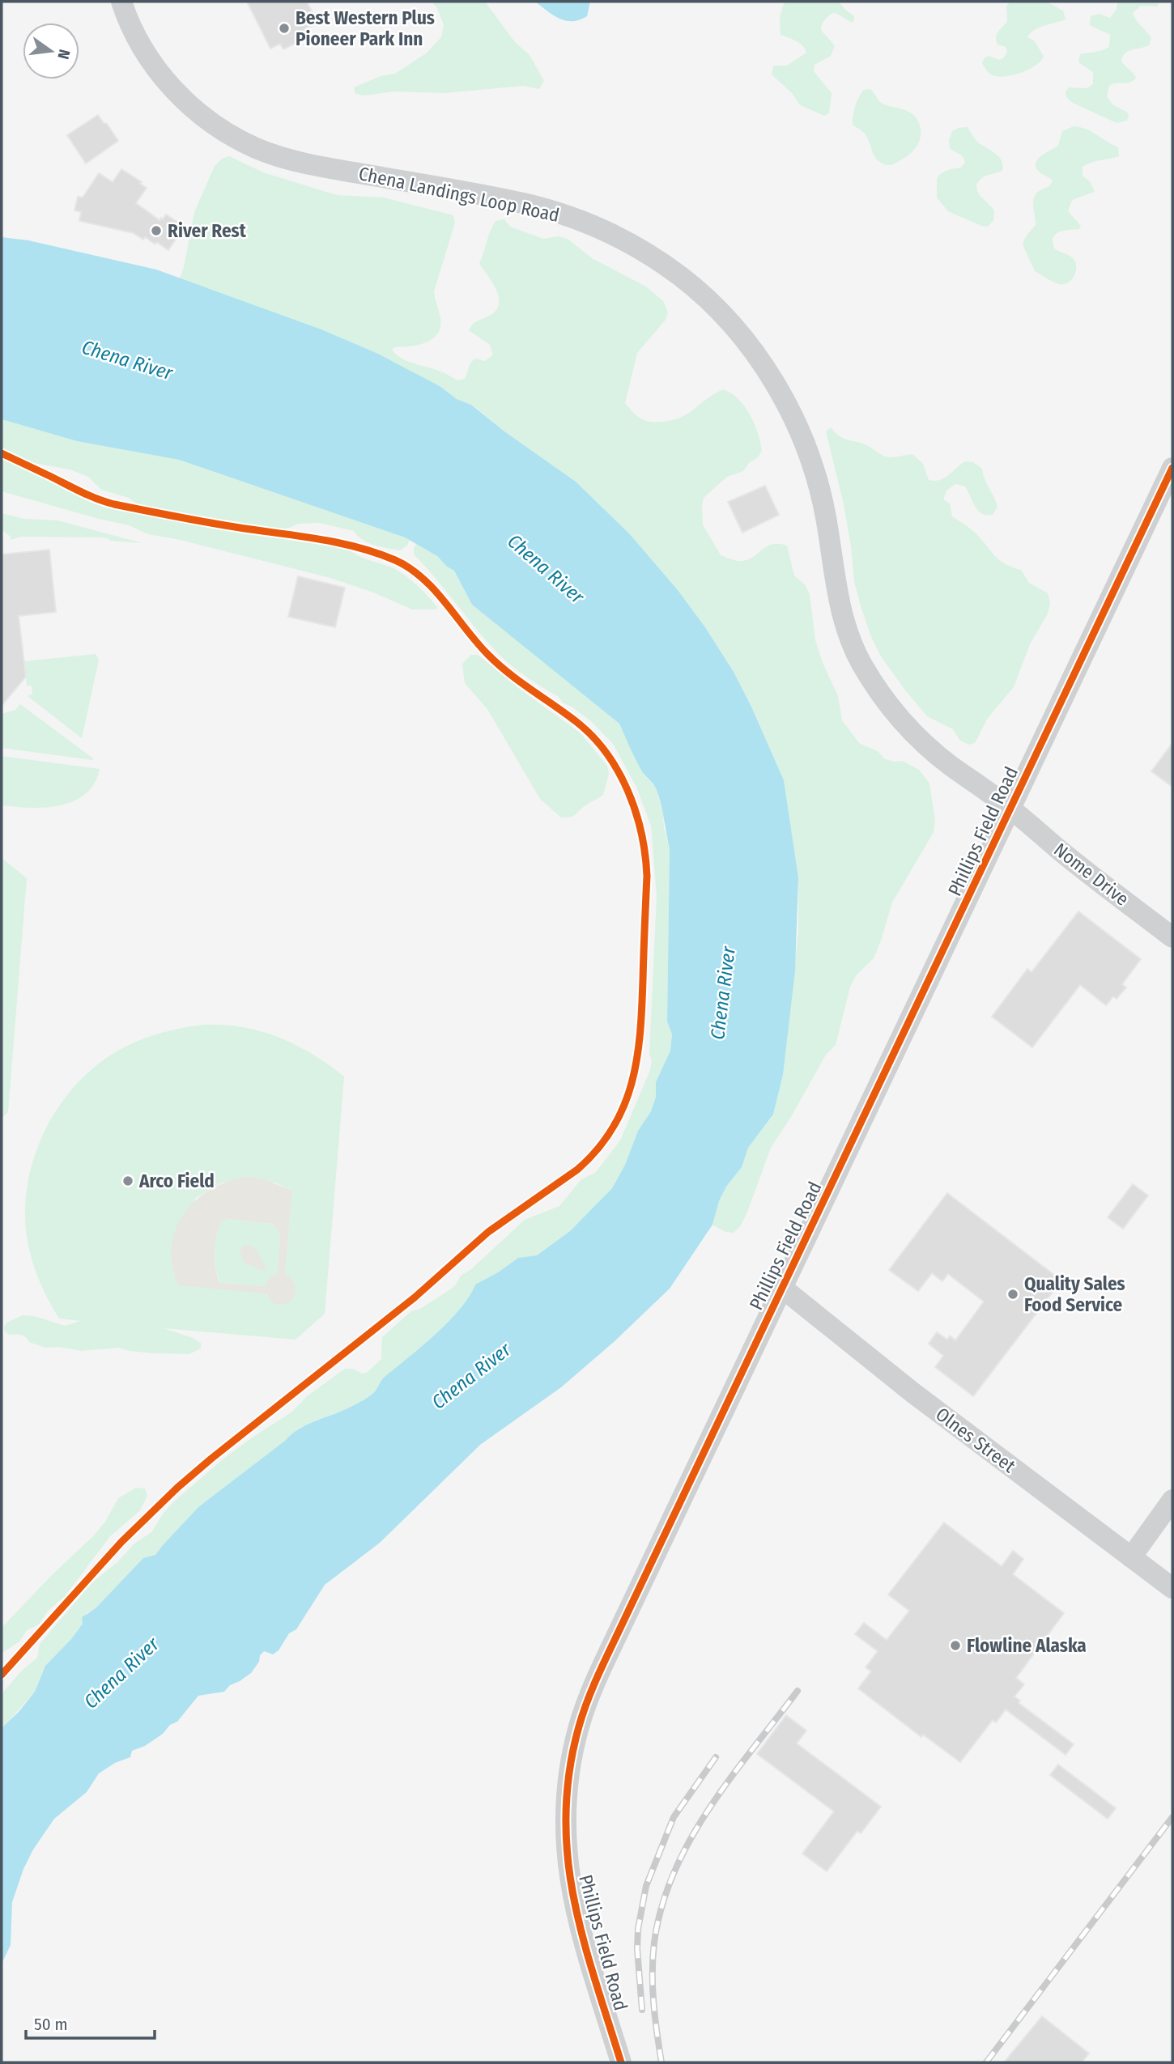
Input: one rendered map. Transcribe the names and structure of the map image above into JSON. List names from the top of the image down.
{
  "streets": {
    "street": [
      "Chena Landings Loop Road",
      "Phillips Field Road",
      "Nome Drive",
      "Olnes Street"
    ]
  },
  "crossings": [
    ["Chena Landings Loop Road", "Phillips Field Road"],
    ["Chena Landings Loop Road", "Nome Drive"],
    ["Phillips Field Road", "Nome Drive"],
    ["Phillips Field Road", "Olnes Street"]
  ],
  "water": ["Chena River"],
  "places": [
    "Best Western Plus Pioneer Park Inn",
    "River Rest",
    "Arco Field",
    "Quality Sales Food Service",
    "Flowline Alaska"
  ],
  "scale_bar": "50 m",
  "north": "right"
}
